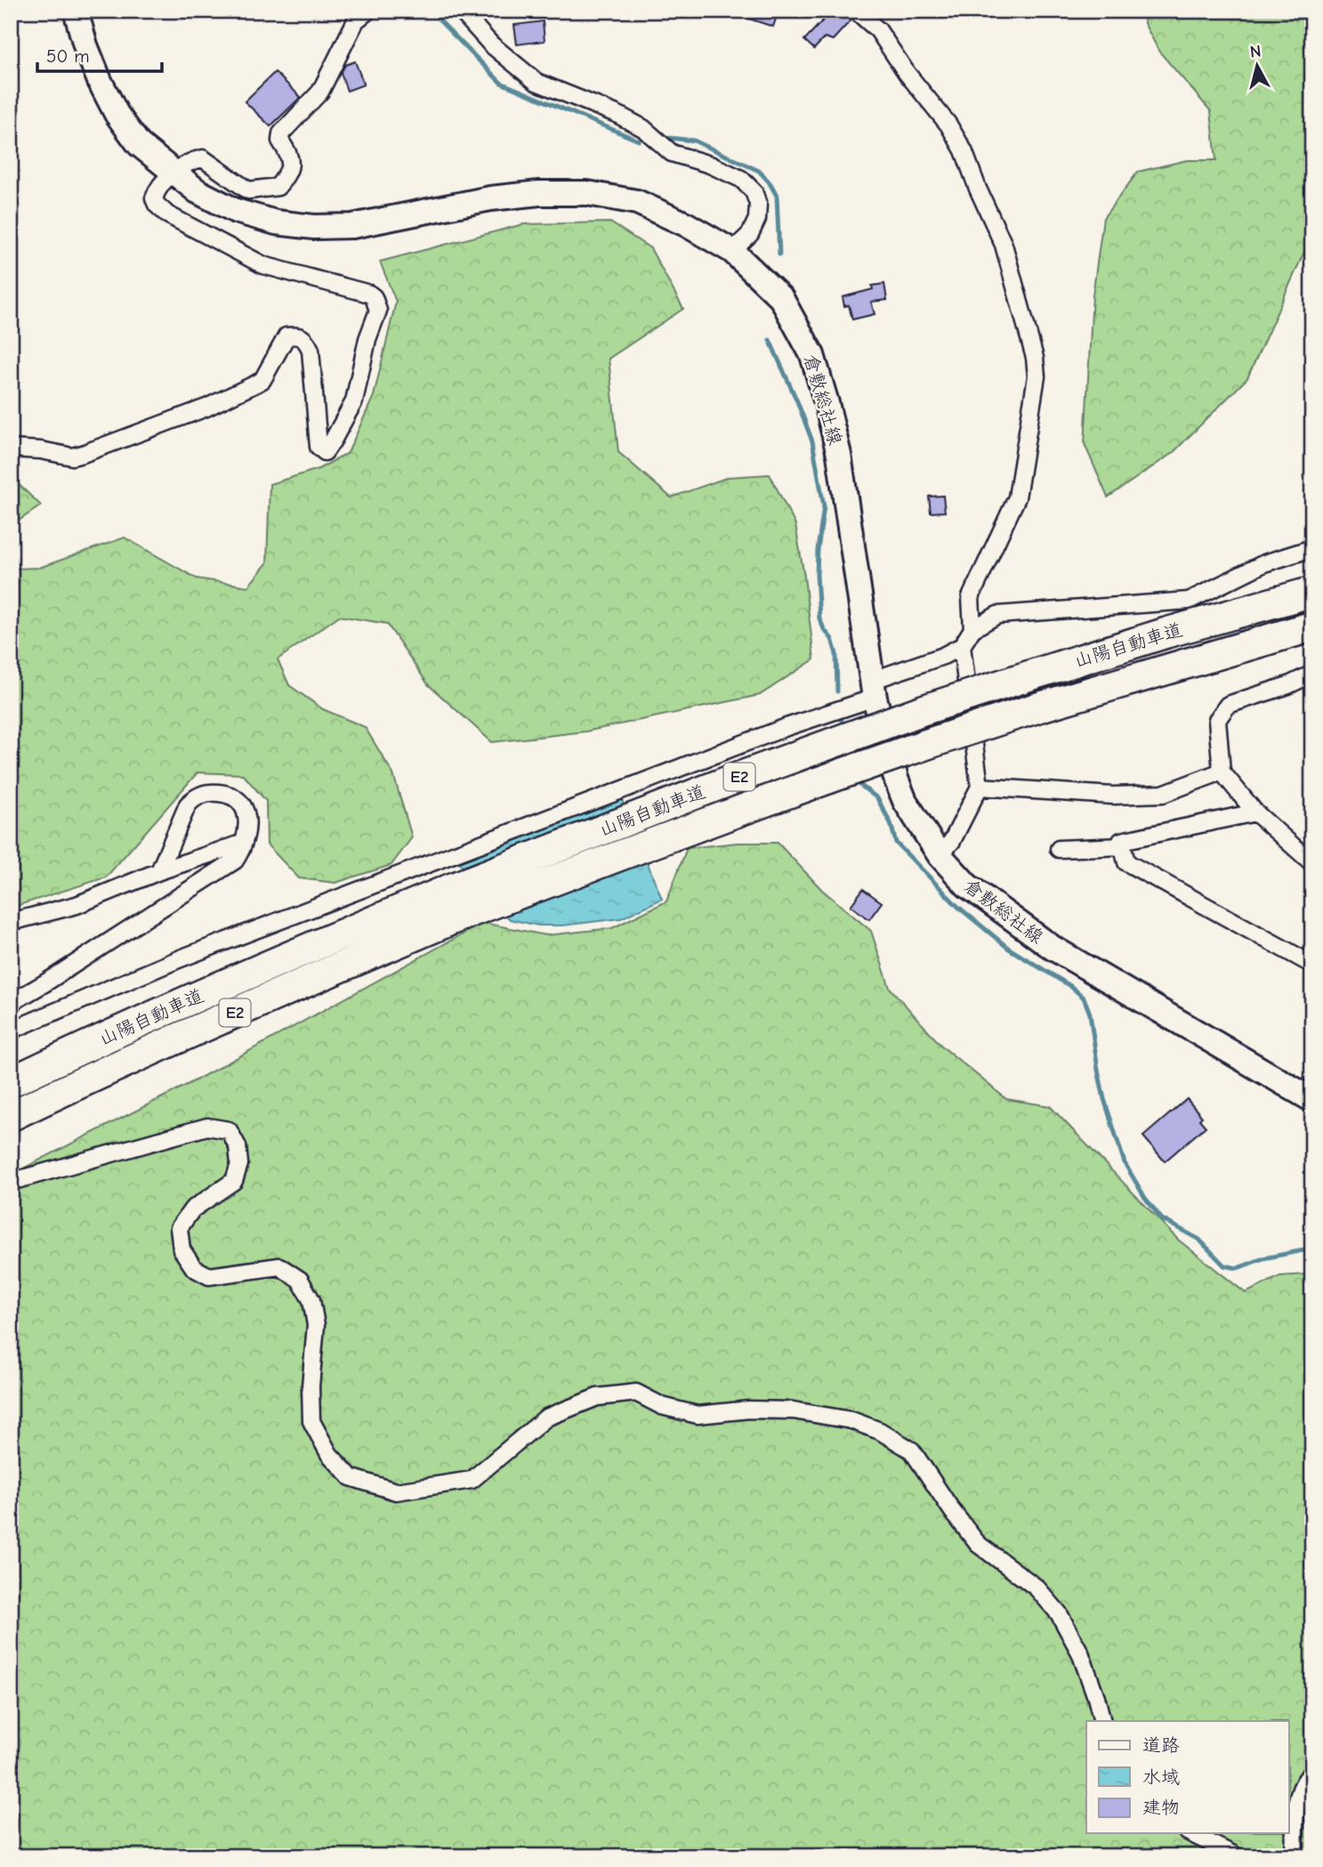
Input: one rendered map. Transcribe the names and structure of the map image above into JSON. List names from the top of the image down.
{
  "streets": {
    "highway": ["山陽自動車道", "E2"],
    "main road": ["倉敷総社線"]
  },
  "legend": ["道路", "水域", "建物"],
  "scale_bar": "50 m",
  "north": "top"
}
